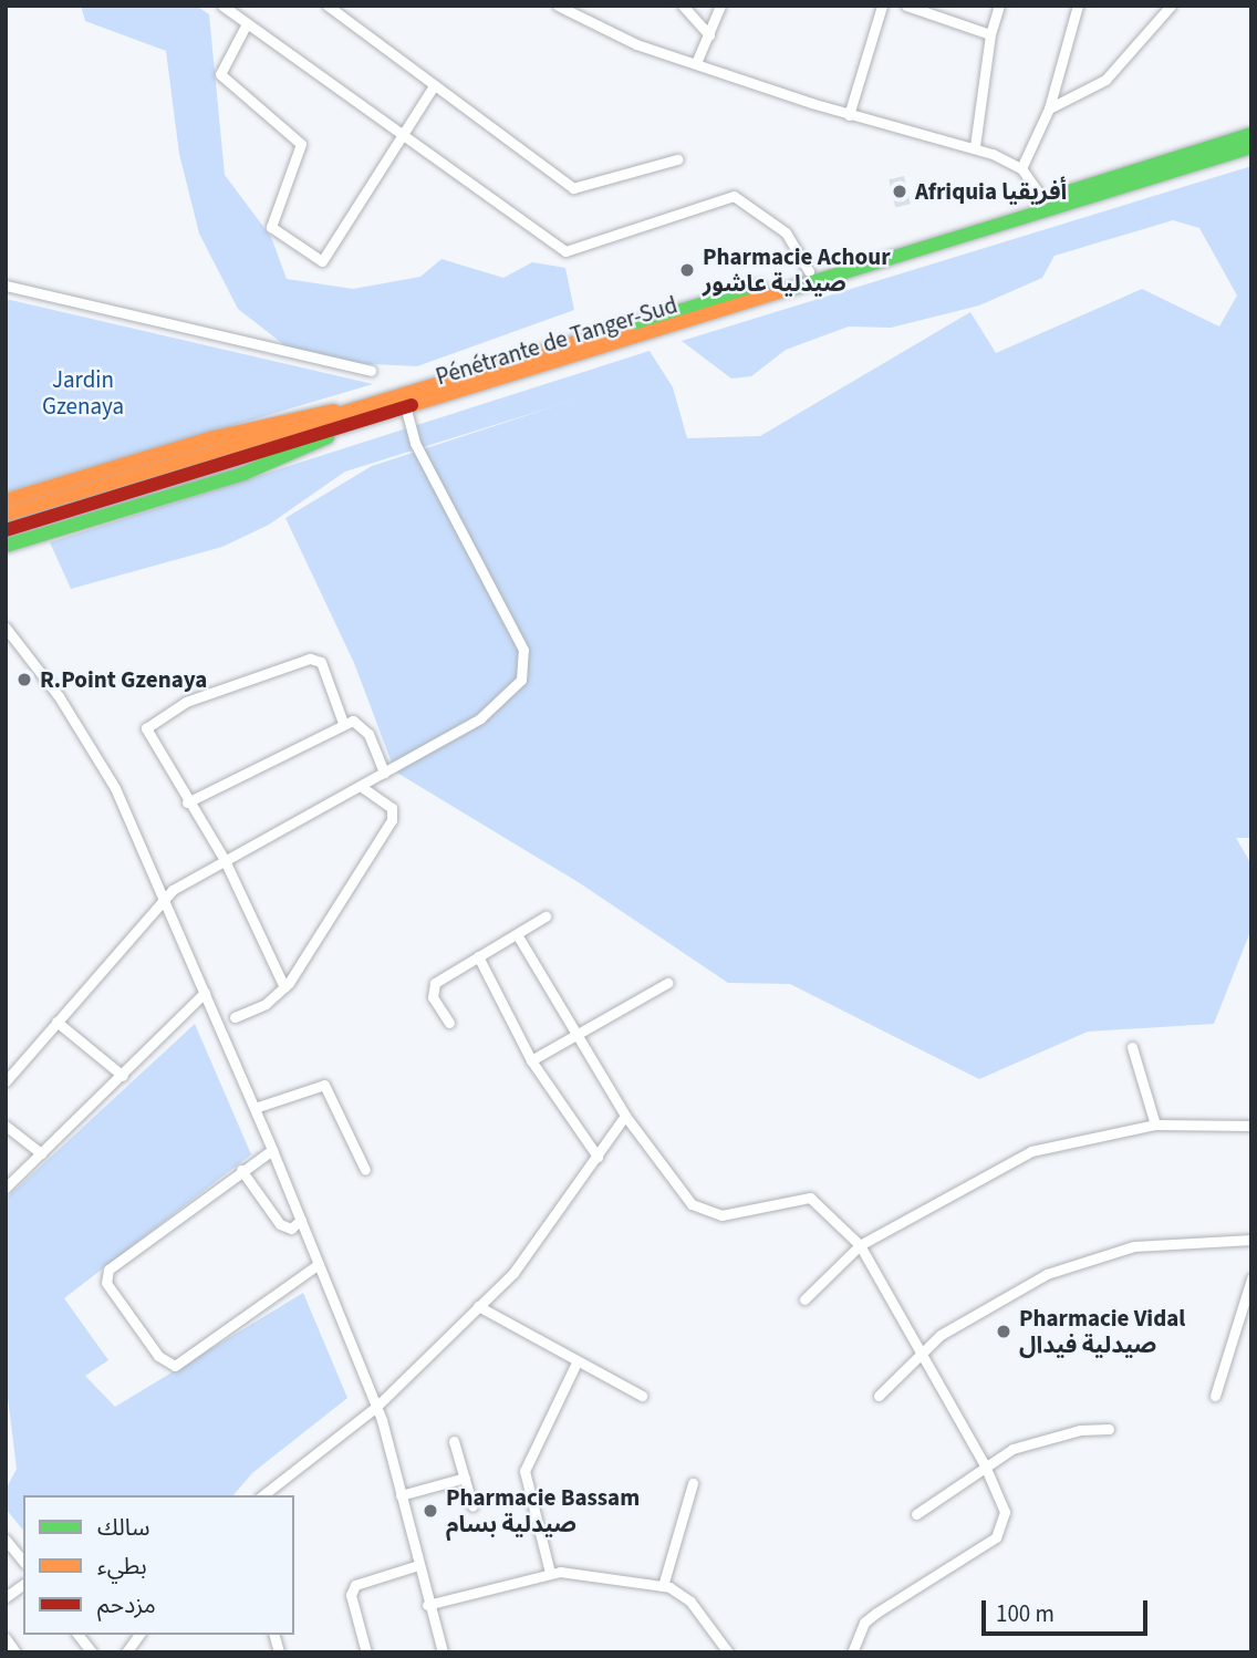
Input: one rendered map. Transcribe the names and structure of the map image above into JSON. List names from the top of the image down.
{
  "streets": {
    "main road": ["Pénétrante de Tanger-Sud"]
  },
  "parks": ["Jardin Gzenaya"],
  "places": [
    "Afriquia أفريقيا",
    "Pharmacie Achour صيدلية عاشور",
    "R.Point Gzenaya",
    "Pharmacie Vidal صيدلية فيدال",
    "Pharmacie Bassam صيدلية بسام"
  ],
  "legend": ["سالك", "بطيء", "مزدحم"],
  "scale_bar": "100 m"
}
